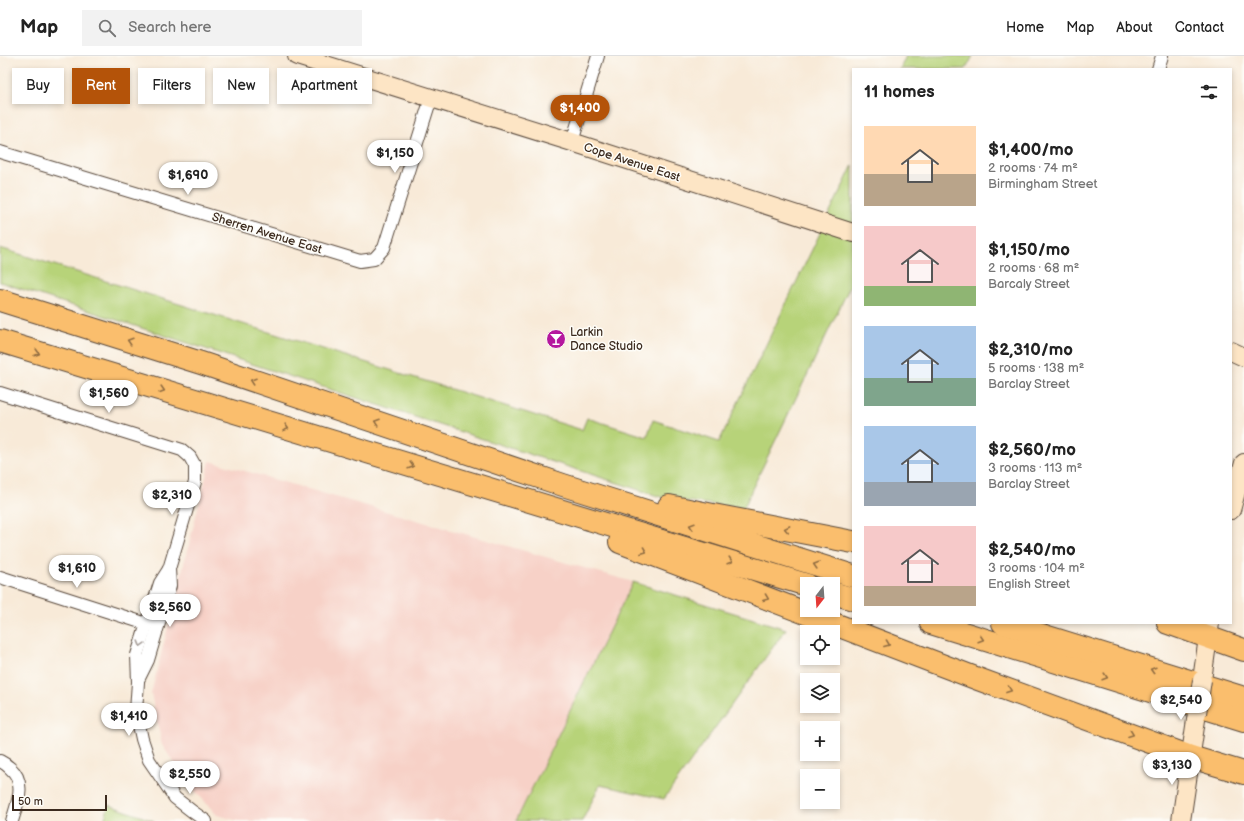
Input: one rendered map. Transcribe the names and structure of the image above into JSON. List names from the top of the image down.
{
  "streets": {
    "street": ["Cope Avenue East", "Sherren Avenue East"]
  },
  "crossings": [
    ["Cope Avenue East", "Sherren Avenue East"]
  ],
  "places": {
    "bar": ["Larkin Dance Studio"]
  },
  "scale_bar": "50 m",
  "north": "bottom",
  "page": {
    "header": "Map",
    "search": "Search here",
    "nav": [
      "Home",
      "Map",
      "About",
      "Contact"
    ],
    "chip": [
      "Buy",
      "Rent",
      "Filters",
      "New",
      "Apartment"
    ],
    "heading": "11 homes",
    "price": [
      "$1,400",
      "$1,150",
      "$1,690",
      "$1,560",
      "$2,310",
      "$1,610",
      "$2,560",
      "$2,540",
      "$1,410",
      "$3,130",
      "$2,550"
    ],
    "list": [
      {
        "name": "$1,400/mo",
        "note": "2 rooms · 74 m² · Birmingham Street"
      },
      {
        "name": "$1,150/mo",
        "note": "2 rooms · 68 m² · Barcaly Street"
      },
      {
        "name": "$2,310/mo",
        "note": "5 rooms · 138 m² · Barclay Street"
      },
      {
        "name": "$2,560/mo",
        "note": "3 rooms · 113 m² · Barclay Street"
      },
      {
        "name": "$2,540/mo",
        "note": "3 rooms · 104 m² · English Street"
      }
    ],
    "map_buttons": ["+", "−"],
    "scale": "50 m"
  }
}
